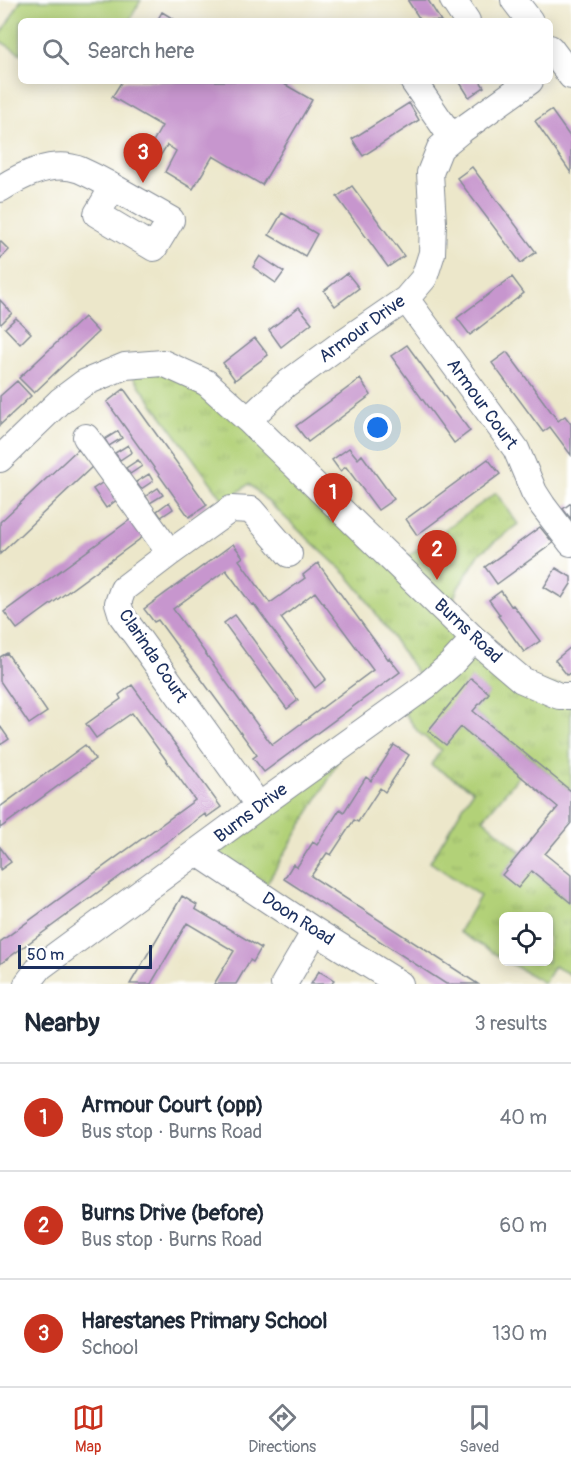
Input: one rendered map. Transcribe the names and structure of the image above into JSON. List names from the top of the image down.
{
  "streets": {
    "street": [
      "Armour Drive",
      "Armour Court",
      "Burns Road",
      "Clarinda Court",
      "Burns Drive",
      "Doon Road"
    ]
  },
  "crossings": [
    ["Armour Drive", "Armour Court"],
    ["Armour Drive", "Burns Road"],
    ["Burns Road", "Burns Drive"],
    ["Clarinda Court", "Burns Drive"],
    ["Burns Drive", "Doon Road"]
  ],
  "scale_bar": "50 m",
  "page": {
    "search": "Search here",
    "pins": ["3", "1", "2"],
    "scale": "50 m",
    "heading": ["Nearby", "3 results"],
    "list": [
      {
        "mark": "1",
        "name": "Armour Court (opp)",
        "note": "Bus stop · Burns Road",
        "value": "40 m"
      },
      {
        "mark": "2",
        "name": "Burns Drive (before)",
        "note": "Bus stop · Burns Road",
        "value": "60 m"
      },
      {
        "mark": "3",
        "name": "Harestanes Primary School",
        "note": "School",
        "value": "130 m"
      }
    ],
    "nav": ["Map", "Directions", "Saved"]
  }
}
